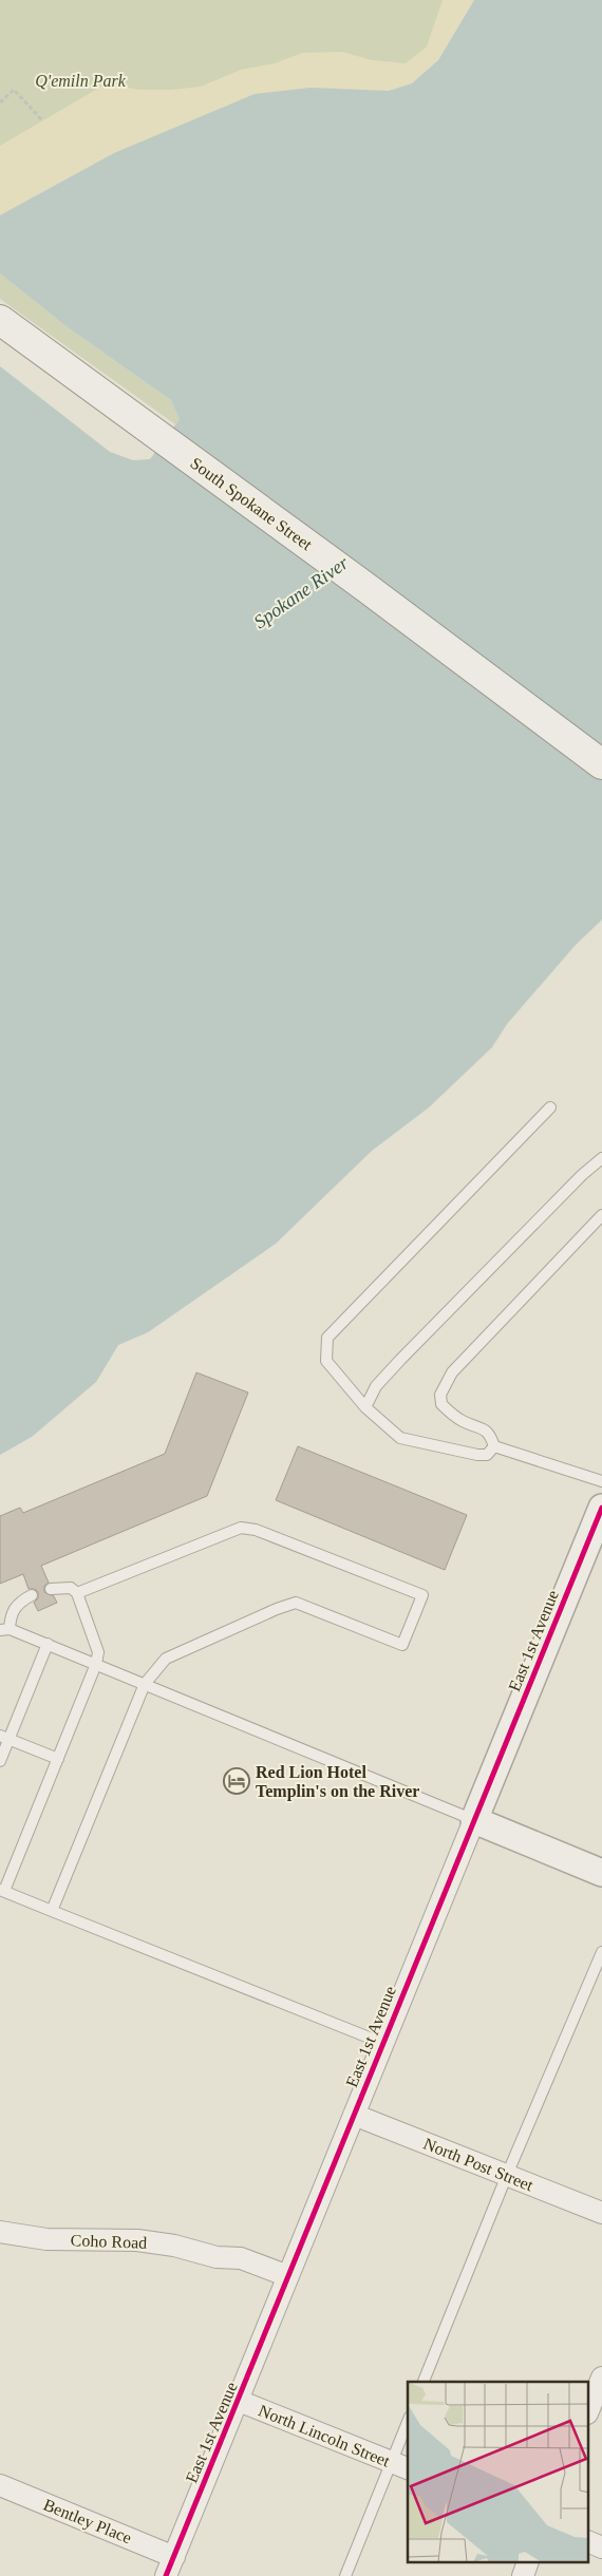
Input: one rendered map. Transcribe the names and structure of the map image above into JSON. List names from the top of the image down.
{
  "streets": {
    "main road": ["South Spokane Street"],
    "street": [
      "East 1st Avenue",
      "North Post Street",
      "Coho Road",
      "North Lincoln Street",
      "Bentley Place"
    ]
  },
  "crossings": [
    ["East 1st Avenue", "North Post Street"],
    ["East 1st Avenue", "Coho Road"],
    ["East 1st Avenue", "North Lincoln Street"],
    ["East 1st Avenue", "Bentley Place"]
  ],
  "water": ["Spokane River"],
  "parks": ["Q'emiln Park"],
  "places": {
    "hotel": ["Red Lion Hotel Templin's on the River"]
  }
}
